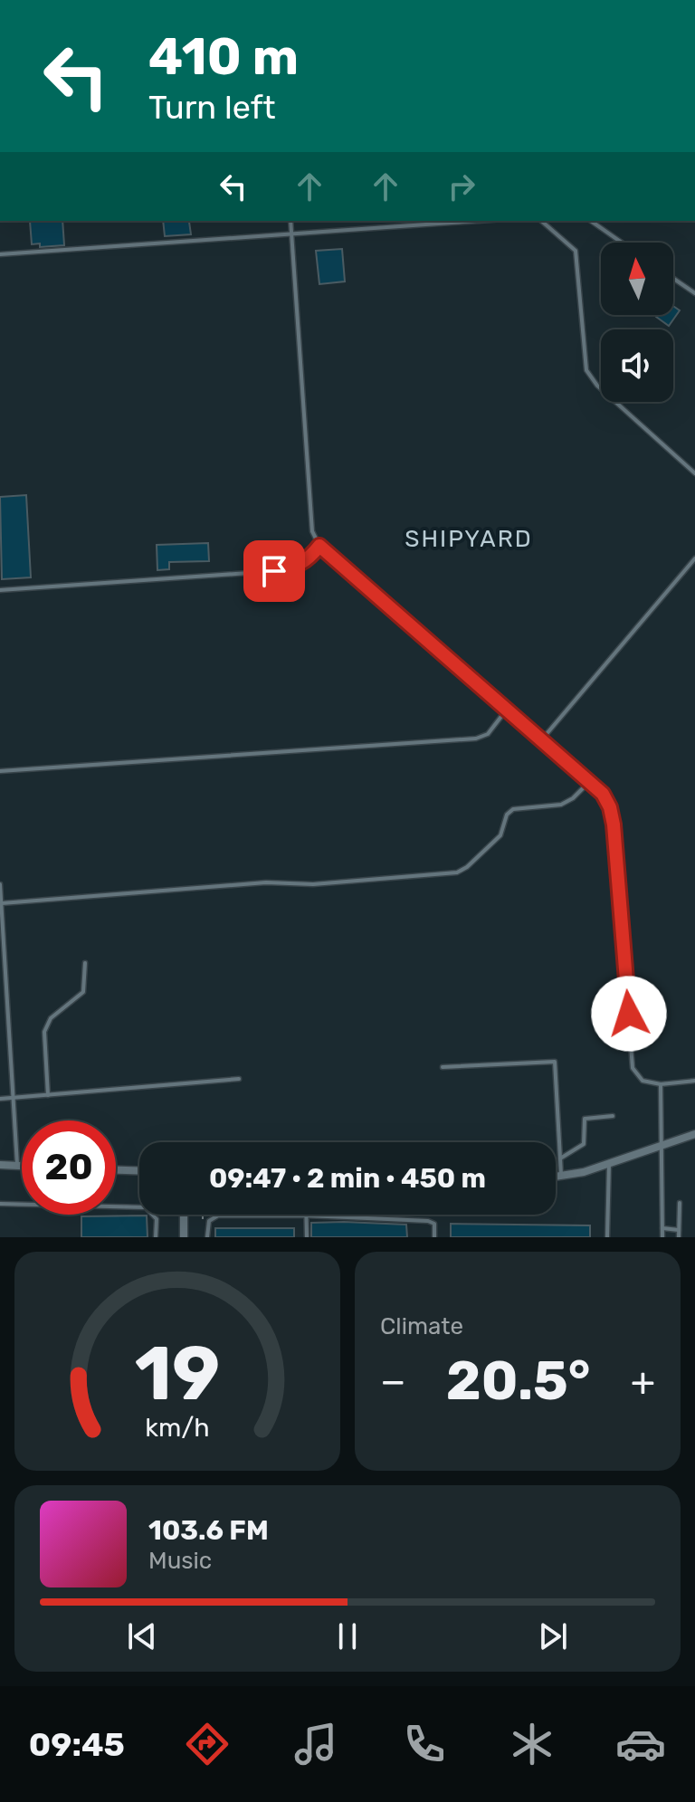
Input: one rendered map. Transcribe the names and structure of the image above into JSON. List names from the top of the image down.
{
  "districts": ["SHIPYARD"],
  "north": "top",
  "page": {
    "turn": ["410 m", "Turn left"],
    "limit": "20",
    "trip": "09:47 · 2 min · 450 m",
    "tile": "Climate",
    "heat": ["−", "20.5°", "+"],
    "song": ["103.6 FM", "Music"],
    "tabs": "09:45",
    "gauge": ["19", "km/h"]
  }
}
